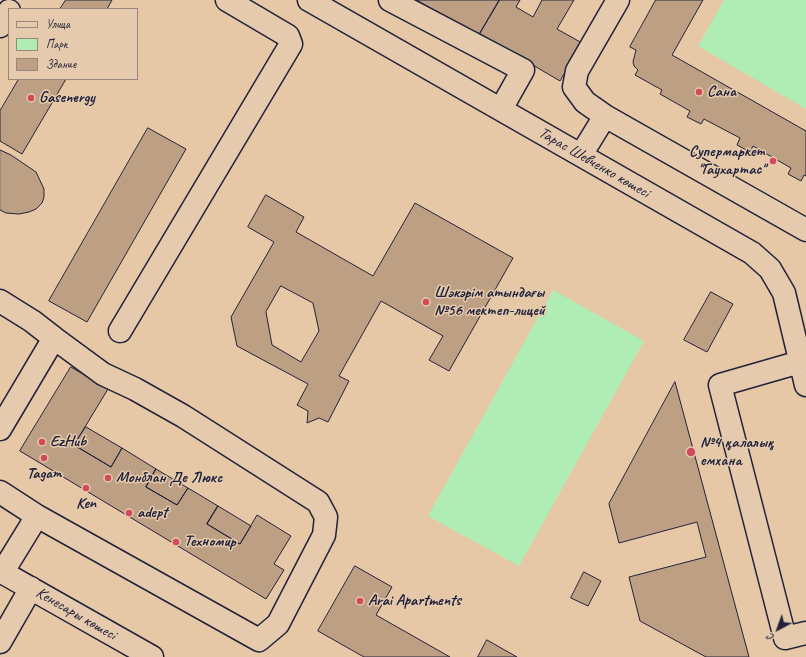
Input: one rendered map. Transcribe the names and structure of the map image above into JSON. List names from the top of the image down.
{
  "streets": {
    "street": ["Тарас Шевченко көшесі", "Кенесары көшесі"]
  },
  "places": [
    "Сана",
    "Gasenergy",
    "Супермаркет \"Гаухартас\"",
    "Шәкәрім атындағы №56 мектеп-лицей",
    "EzHub",
    "№4 қалалық емхана",
    "Tagam",
    "Монблан Де Люкс",
    "Ken",
    "adept",
    "Техномир",
    "Arai Apartments"
  ],
  "legend": ["Улица", "Парк", "Здание"],
  "north": "bottom left"
}
